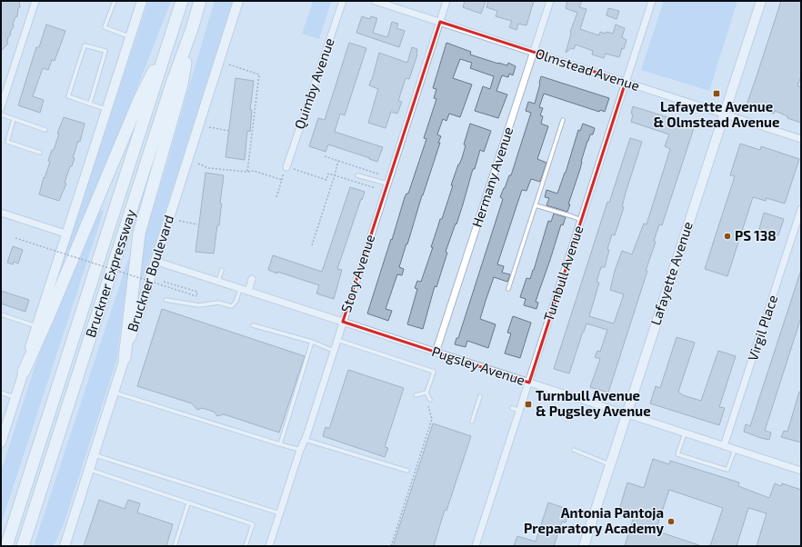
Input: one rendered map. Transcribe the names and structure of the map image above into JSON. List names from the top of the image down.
{
  "streets": {
    "highway": ["Bruckner Expressway"],
    "main road": ["Bruckner Boulevard", "Lafayette Avenue"],
    "street": [
      "Olmstead Avenue",
      "Quimby Avenue",
      "Hermany Avenue",
      "Story Avenue",
      "Turnbull Avenue",
      "Virgil Place",
      "Pugsley Avenue"
    ]
  },
  "crossings": [
    ["Olmstead Avenue", "Hermany Avenue"],
    ["Olmstead Avenue", "Story Avenue"],
    ["Olmstead Avenue", "Turnbull Avenue"],
    ["Olmstead Avenue", "Lafayette Avenue"],
    ["Hermany Avenue", "Pugsley Avenue"],
    ["Bruckner Boulevard", "Pugsley Avenue"],
    ["Story Avenue", "Pugsley Avenue"],
    ["Turnbull Avenue", "Pugsley Avenue"],
    ["Lafayette Avenue", "Pugsley Avenue"],
    ["Virgil Place", "Pugsley Avenue"]
  ],
  "places": {
    "transit": ["Lafayette Avenue & Olmstead Avenue", "Turnbull Avenue & Pugsley Avenue"],
    "other": ["PS 138", "Antonia Pantoja Preparatory Academy"]
  }
}
